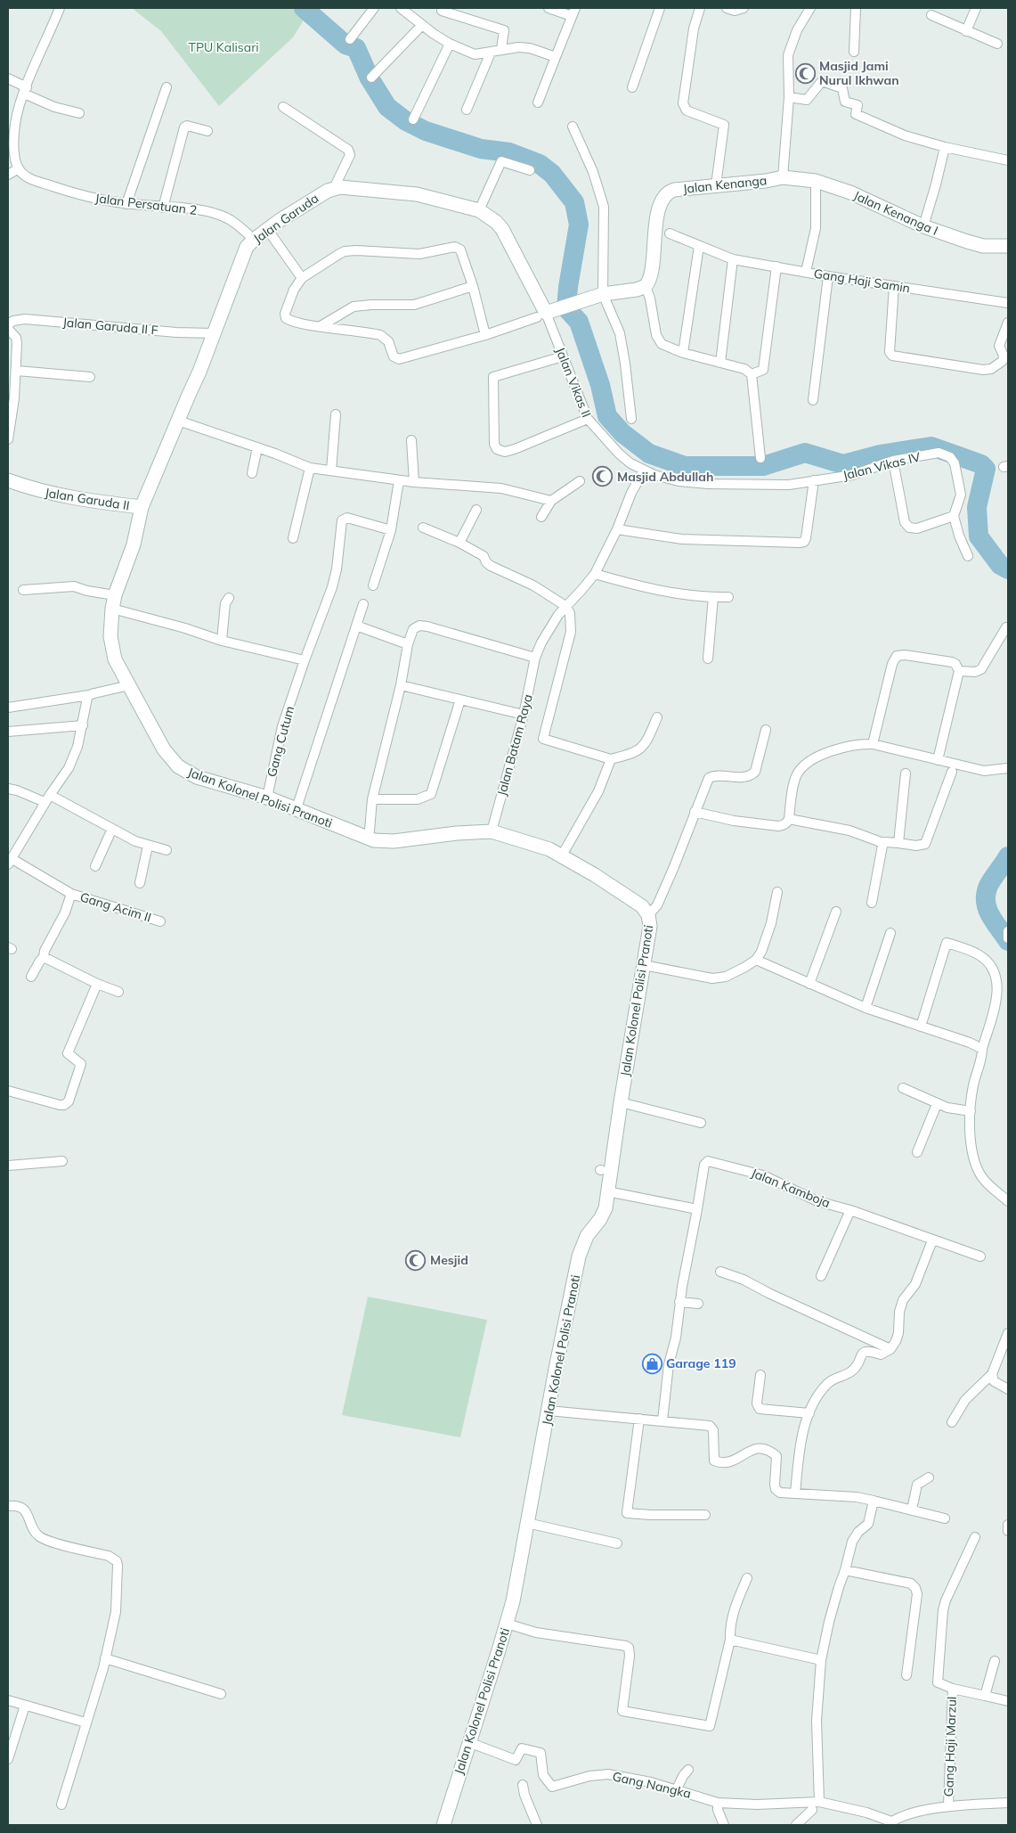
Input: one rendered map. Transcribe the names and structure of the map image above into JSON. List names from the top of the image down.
{
  "streets": {
    "street": [
      "Jalan Kenanga",
      "Jalan Persatuan 2",
      "Jalan Kenanga I",
      "Jalan Garuda",
      "Gang Haji Samin",
      "Jalan Garuda II F",
      "Jalan Vikas II",
      "Jalan Vikas IV",
      "Jalan Garuda II",
      "Gang Cutum",
      "Jalan Batam Raya",
      "Jalan Kolonel Polisi Pranoti",
      "Gang Acim II",
      "Jalan Kamboja",
      "Gang Haji Marzul",
      "Gang Nangka"
    ]
  },
  "crossings": [
    ["Jalan Kenanga", "Jalan Kenanga I"],
    ["Jalan Persatuan 2", "Jalan Garuda"],
    ["Jalan Kenanga I", "Gang Haji Samin"],
    ["Jalan Garuda", "Jalan Garuda II F"],
    ["Jalan Garuda", "Jalan Vikas II"],
    ["Jalan Garuda", "Jalan Garuda II"],
    ["Jalan Garuda", "Jalan Kolonel Polisi Pranoti"],
    ["Jalan Vikas II", "Jalan Vikas IV"],
    ["Jalan Vikas II", "Jalan Batam Raya"],
    ["Jalan Garuda II", "Jalan Kolonel Polisi Pranoti"],
    ["Gang Cutum", "Jalan Kolonel Polisi Pranoti"],
    ["Jalan Batam Raya", "Jalan Kolonel Polisi Pranoti"],
    ["Jalan Kolonel Polisi Pranoti", "Gang Nangka"]
  ],
  "parks": ["TPU Kalisari"],
  "places": {
    "mosque": ["Masjid Jami Nurul Ikhwan", "Masjid Abdullah", "Mesjid"],
    "shop": ["Garage 119"]
  }
}
